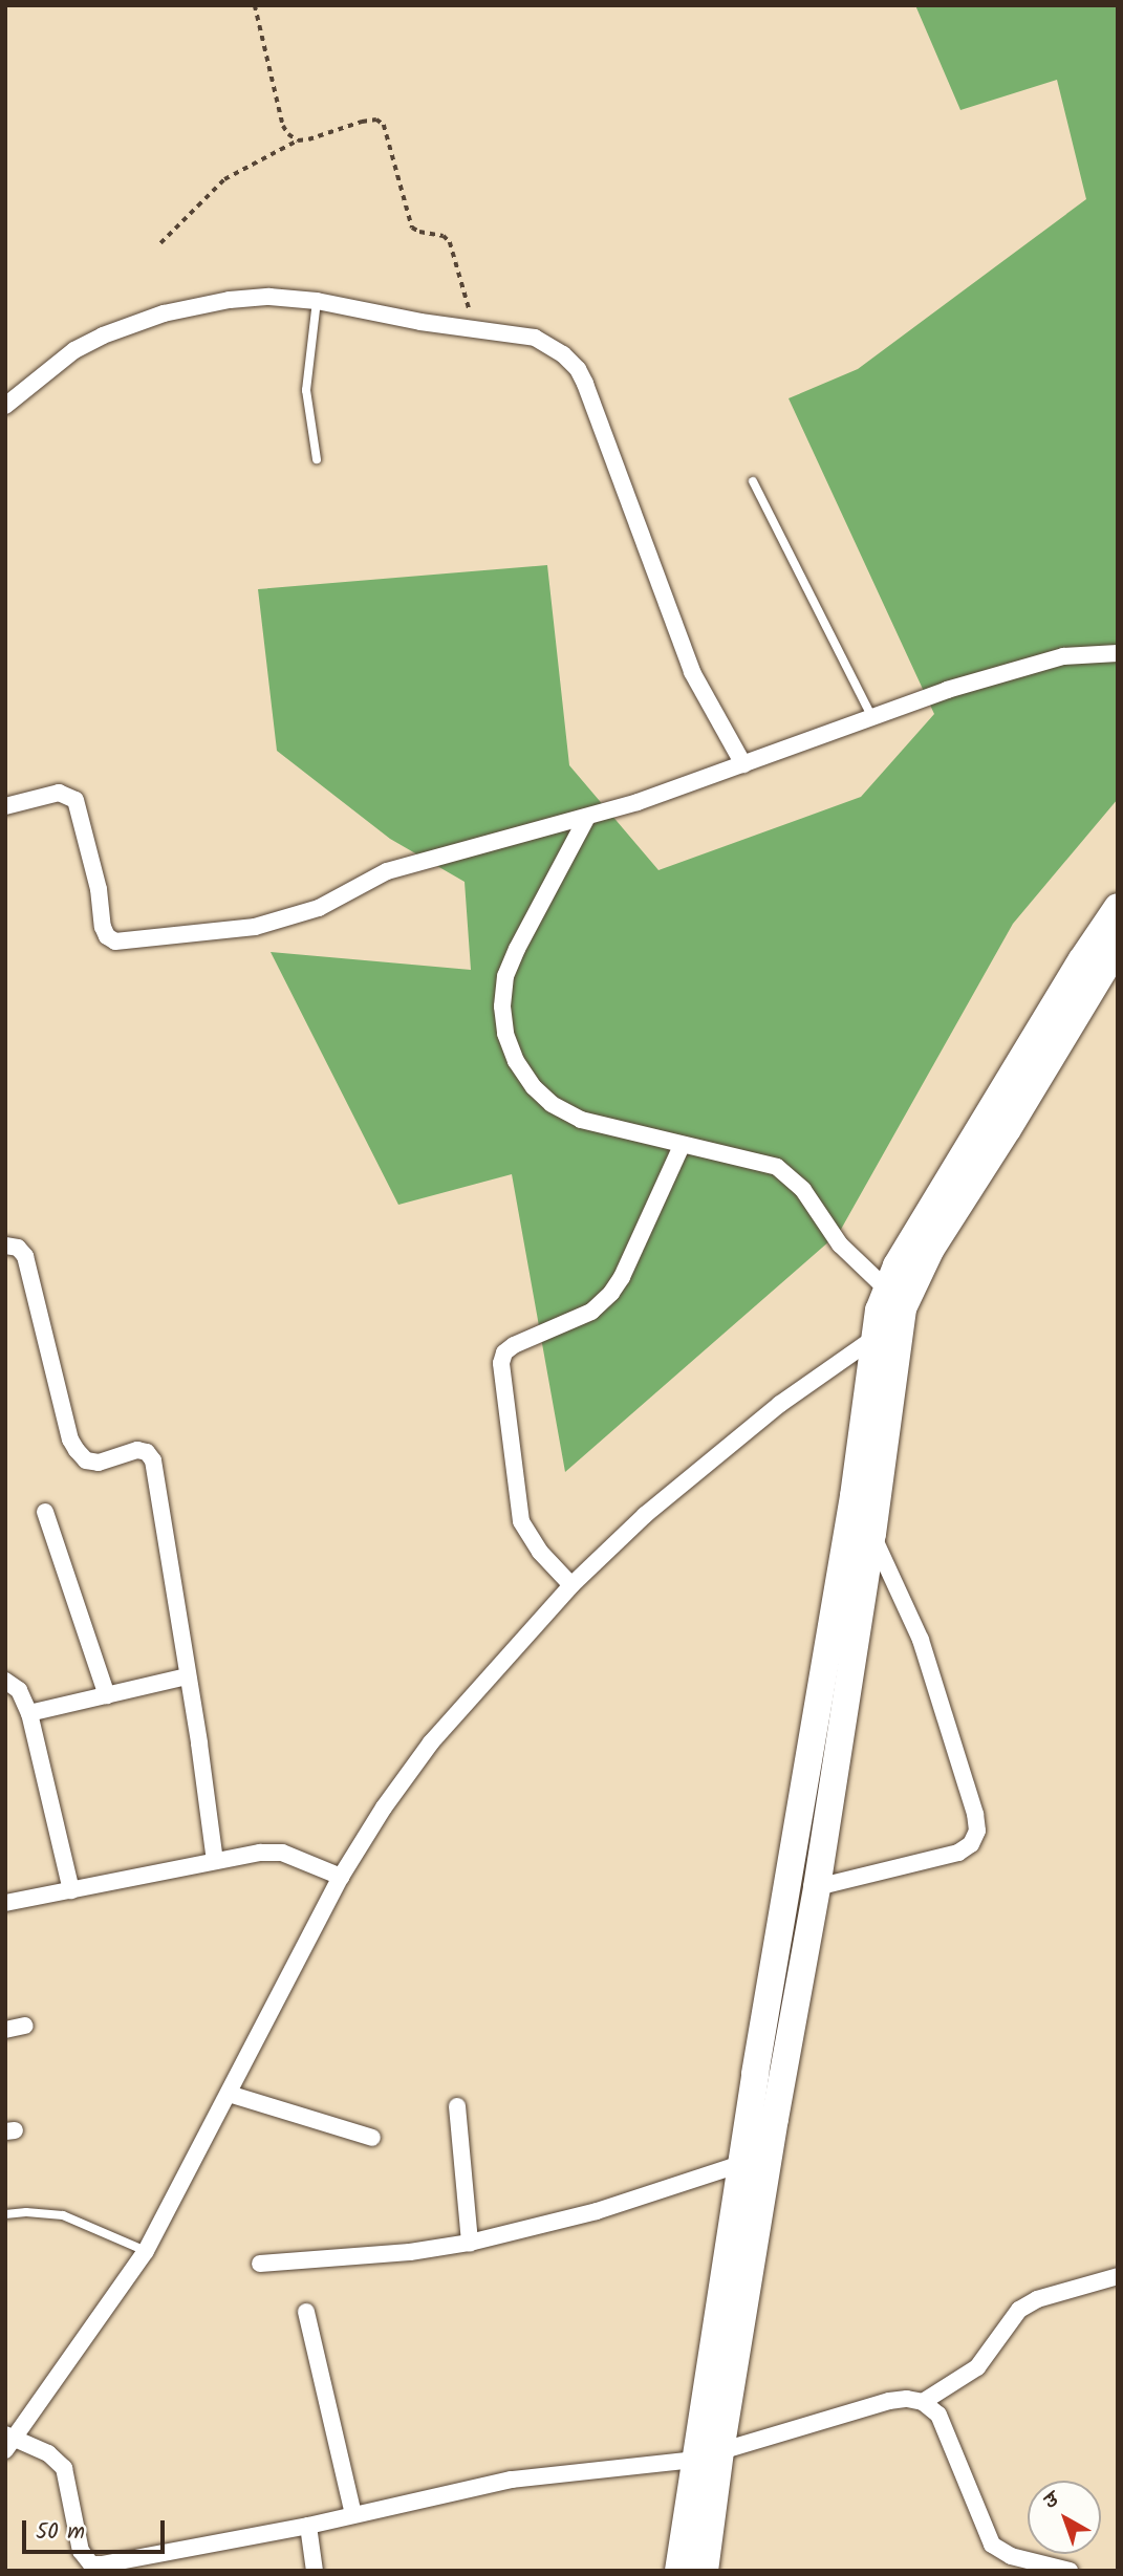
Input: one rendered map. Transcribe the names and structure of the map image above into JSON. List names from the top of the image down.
{
  "scale_bar": "50 m",
  "north": "top left"
}
